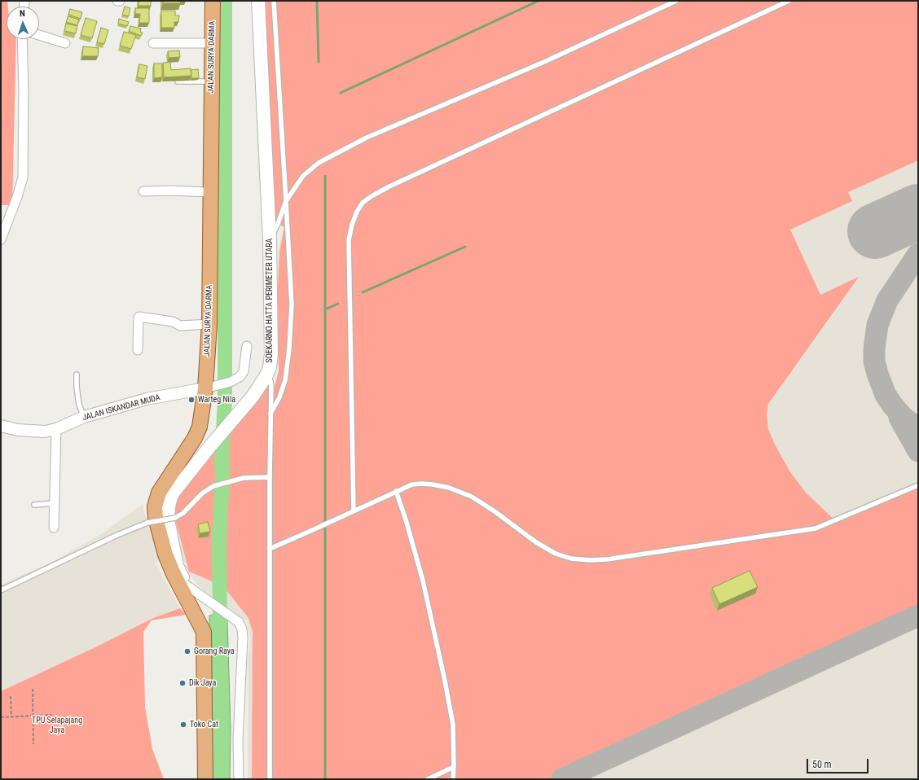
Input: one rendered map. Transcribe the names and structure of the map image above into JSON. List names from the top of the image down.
{
  "streets": {
    "main road": ["JALAN SURYA DARMA", "SOEKARNO HATTA PERIMETER UTARA"],
    "street": ["JALAN ISKANDAR MUDA"]
  },
  "crossings": [
    ["JALAN SURYA DARMA", "SOEKARNO HATTA PERIMETER UTARA"],
    ["JALAN SURYA DARMA", "JALAN ISKANDAR MUDA"]
  ],
  "parks": ["TPU Selapajang Jaya"],
  "places": [
    "Warteg Nila",
    "Gorang Raya",
    "Dik Jaya",
    "Toko Cat"
  ],
  "scale_bar": "50 m",
  "north": "top"
}
